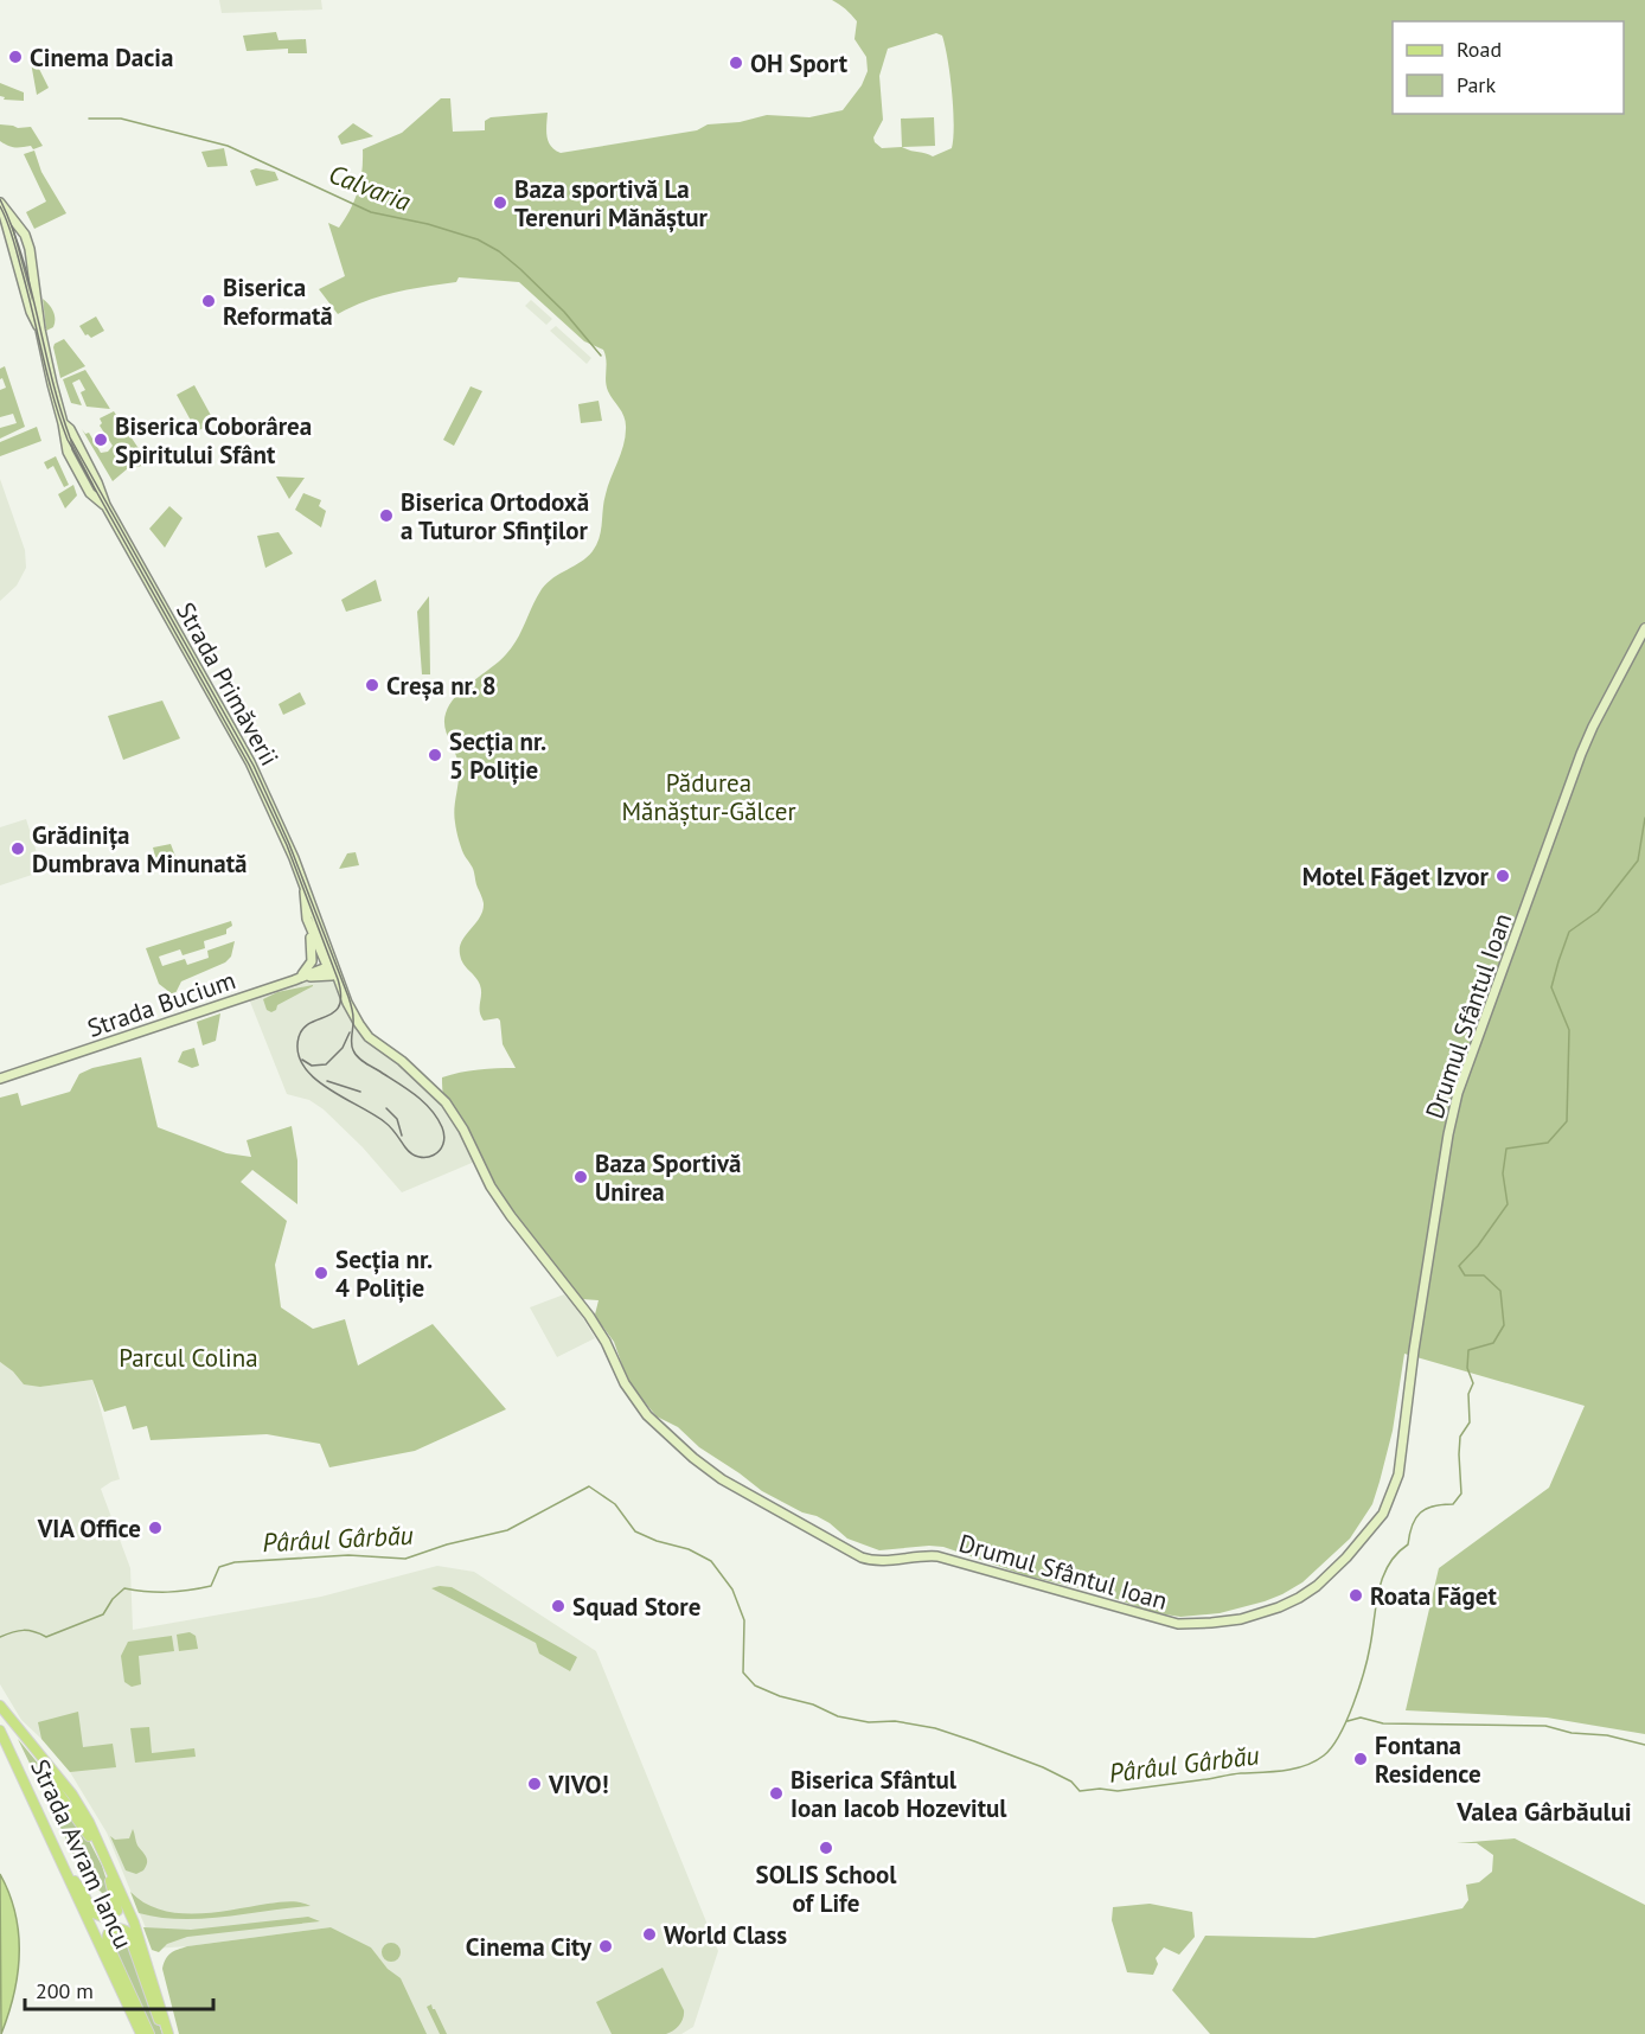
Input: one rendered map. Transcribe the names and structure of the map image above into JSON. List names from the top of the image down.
{
  "streets": {
    "main road": [
      "Strada Primăverii",
      "Strada Bucium",
      "Drumul Sfântul Ioan",
      "Strada Avram Iancu"
    ]
  },
  "crossings": [
    ["Strada Primăverii", "Strada Bucium"],
    ["Strada Primăverii", "Drumul Sfântul Ioan"],
    ["Strada Bucium", "Drumul Sfântul Ioan"]
  ],
  "districts": ["Valea Gârbăului"],
  "water": ["Calvaria", "Pârâul Gârbău"],
  "parks": ["Pădurea Mănăștur-Gălcer", "Parcul Colina"],
  "places": [
    "Cinema Dacia",
    "OH Sport",
    "Baza sportivă La Terenuri Mănăștur",
    "Biserica Reformată",
    "Biserica Coborârea Spiritului Sfânt",
    "Biserica Ortodoxă a Tuturor Sfinților",
    "Creșa nr. 8",
    "Secția nr. 5 Poliție",
    "Grădinița Dumbrava Minunată",
    "Motel Făget Izvor",
    "Baza Sportivă Unirea",
    "Secția nr. 4 Poliție",
    "VIA Office",
    "Roata Făget",
    "Squad Store",
    "Fontana Residence",
    "VIVO!",
    "Biserica Sfântul Ioan Iacob Hozevitul",
    "SOLIS School of Life",
    "World Class",
    "Cinema City"
  ],
  "legend": ["Road", "Park"],
  "scale_bar": "200 m"
}
